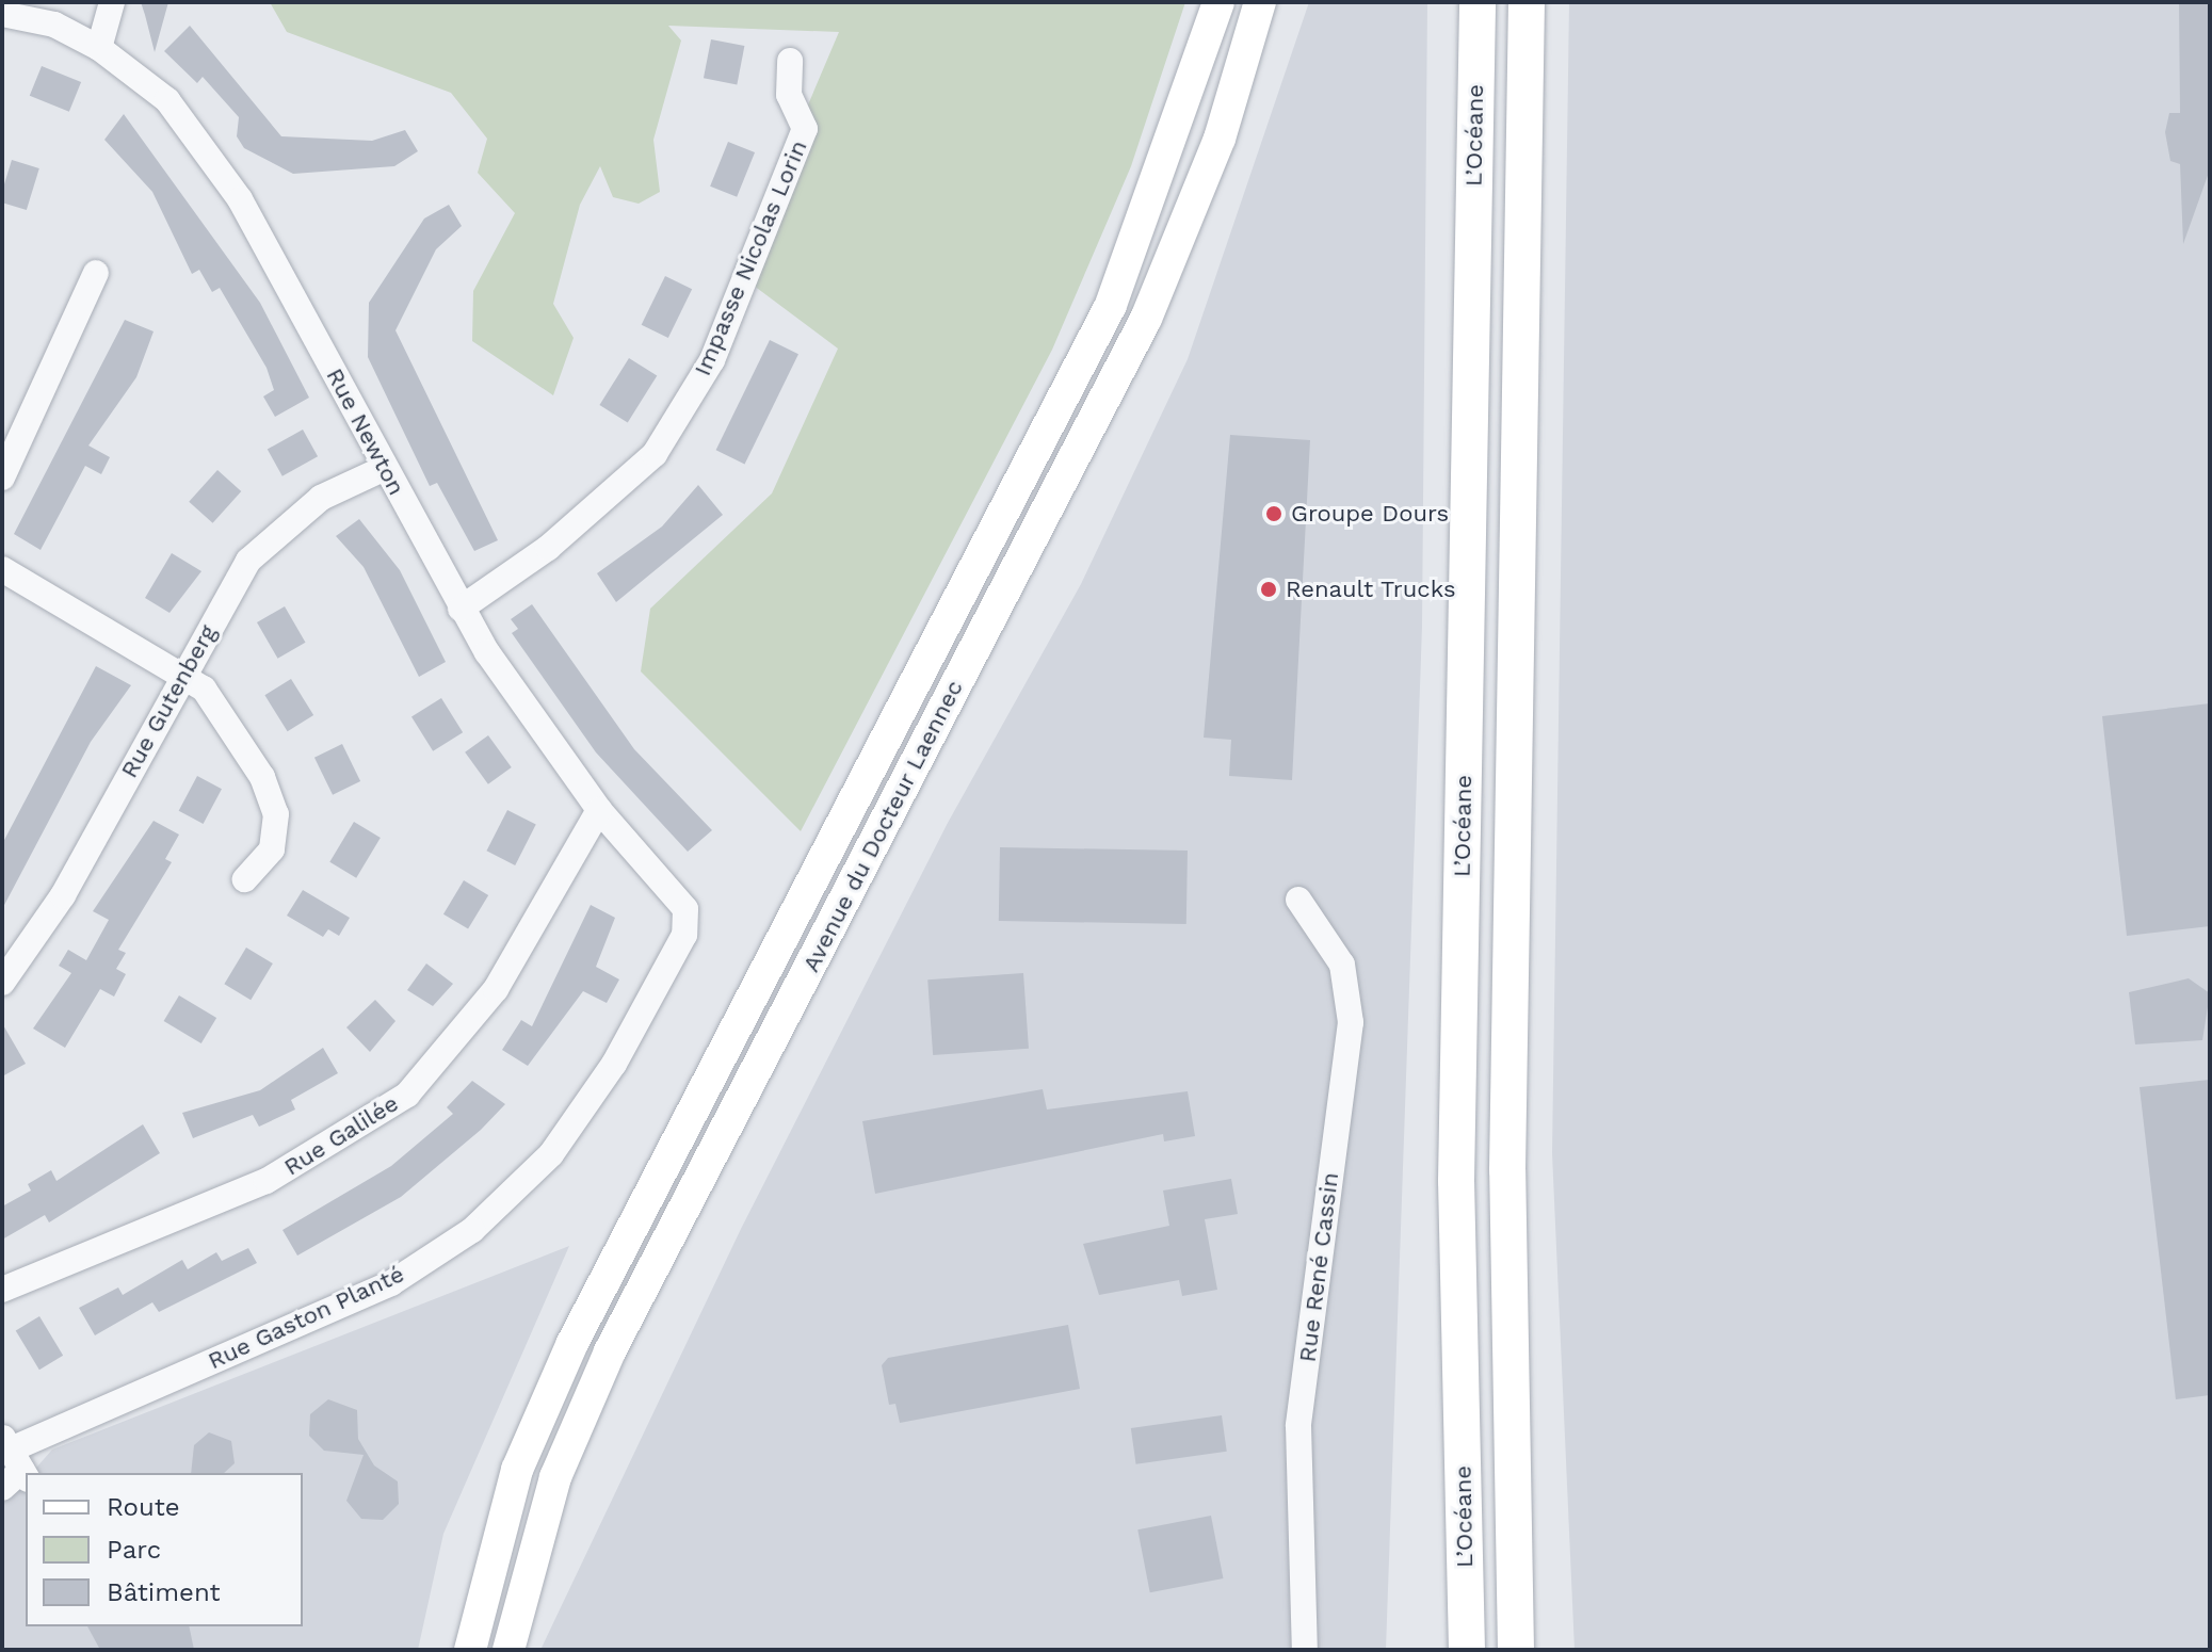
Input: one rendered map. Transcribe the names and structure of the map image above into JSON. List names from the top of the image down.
{
  "streets": {
    "highway": ["L’Océane"],
    "main road": ["Avenue du Docteur Laennec"],
    "street": [
      "Impasse Nicolas Lorin",
      "Rue Newton",
      "Rue Gutenberg",
      "Rue Galilée",
      "Rue René Cassin",
      "Rue Gaston Planté"
    ]
  },
  "crossings": [
    ["Impasse Nicolas Lorin", "Rue Newton"],
    ["Rue Newton", "Rue Gutenberg"],
    ["Rue Newton", "Rue Galilée"],
    ["Rue Newton", "Rue Gaston Planté"]
  ],
  "places": ["Groupe Dours", "Renault Trucks"],
  "legend": ["Route", "Parc", "Bâtiment"]
}
